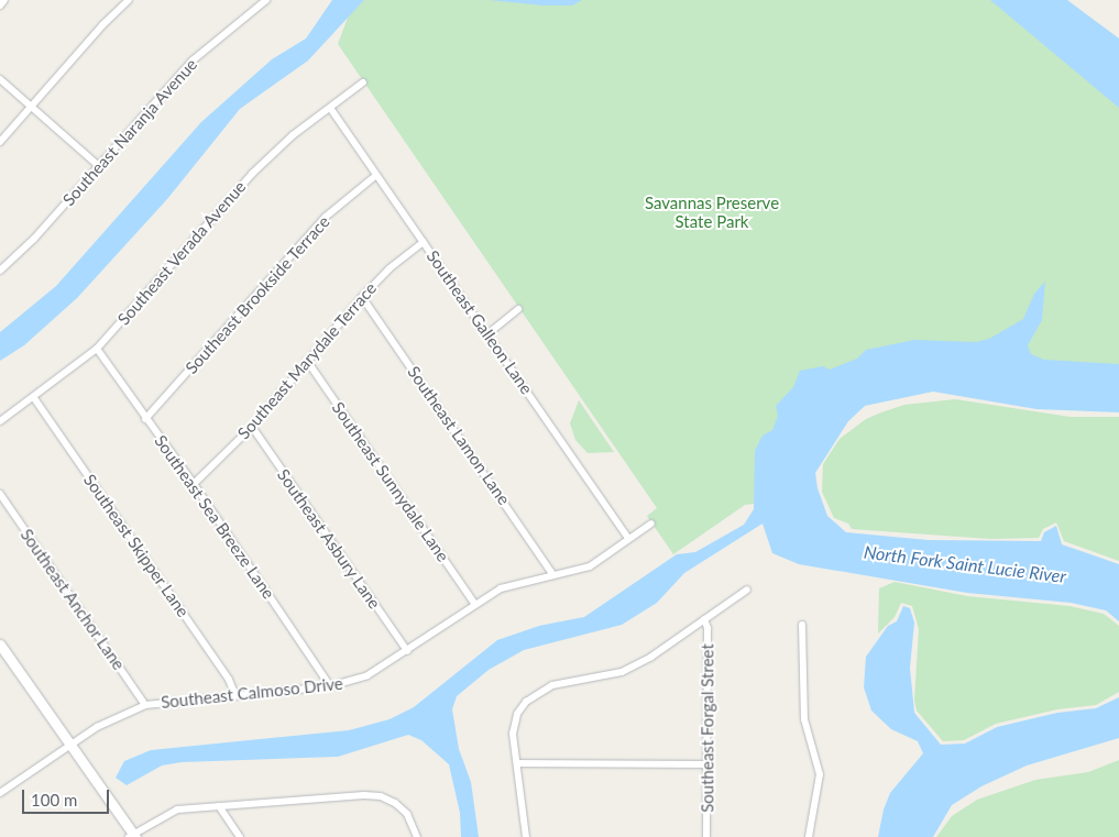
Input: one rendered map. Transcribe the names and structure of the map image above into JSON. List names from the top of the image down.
{
  "streets": {
    "street": [
      "Southeast Naranja Avenue",
      "Southeast Verada Avenue",
      "Southeast Brookside Terrace",
      "Southeast Galleon Lane",
      "Southeast Marydale Terrace",
      "Southeast Lamon Lane",
      "Southeast Sunnydale Lane",
      "Southeast Sea Breeze Lane",
      "Southeast Asbury Lane",
      "Southeast Skipper Lane",
      "Southeast Anchor Lane",
      "Southeast Calmoso Drive",
      "Southeast Forgal Street"
    ]
  },
  "crossings": [
    ["Southeast Verada Avenue", "Southeast Galleon Lane"],
    ["Southeast Verada Avenue", "Southeast Sea Breeze Lane"],
    ["Southeast Verada Avenue", "Southeast Skipper Lane"],
    ["Southeast Brookside Terrace", "Southeast Galleon Lane"],
    ["Southeast Brookside Terrace", "Southeast Sea Breeze Lane"],
    ["Southeast Galleon Lane", "Southeast Marydale Terrace"],
    ["Southeast Galleon Lane", "Southeast Calmoso Drive"],
    ["Southeast Marydale Terrace", "Southeast Lamon Lane"],
    ["Southeast Marydale Terrace", "Southeast Sunnydale Lane"],
    ["Southeast Marydale Terrace", "Southeast Sea Breeze Lane"],
    ["Southeast Marydale Terrace", "Southeast Asbury Lane"],
    ["Southeast Lamon Lane", "Southeast Calmoso Drive"],
    ["Southeast Sunnydale Lane", "Southeast Calmoso Drive"],
    ["Southeast Sea Breeze Lane", "Southeast Calmoso Drive"],
    ["Southeast Asbury Lane", "Southeast Calmoso Drive"],
    ["Southeast Skipper Lane", "Southeast Calmoso Drive"],
    ["Southeast Anchor Lane", "Southeast Calmoso Drive"]
  ],
  "water": ["North Fork Saint Lucie River"],
  "parks": ["Savannas Preserve State Park"],
  "scale_bar": "100 m"
}
